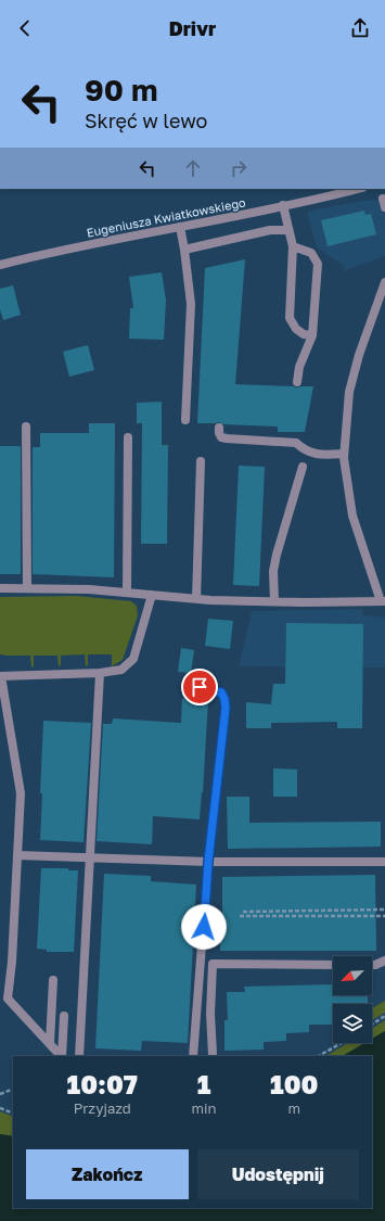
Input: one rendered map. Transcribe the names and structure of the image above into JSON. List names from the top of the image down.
{
  "streets": {
    "street": ["Eugeniusza Kwiatkowskiego"]
  },
  "north": "bottom left",
  "page": {
    "header": "Drivr",
    "turn": ["90 m", "Skręć w lewo"],
    "eta": [
      "10:07",
      "Przyjazd",
      "1",
      "min",
      "100",
      "m"
    ],
    "buttons": ["Zakończ", "Udostępnij"]
  }
}
